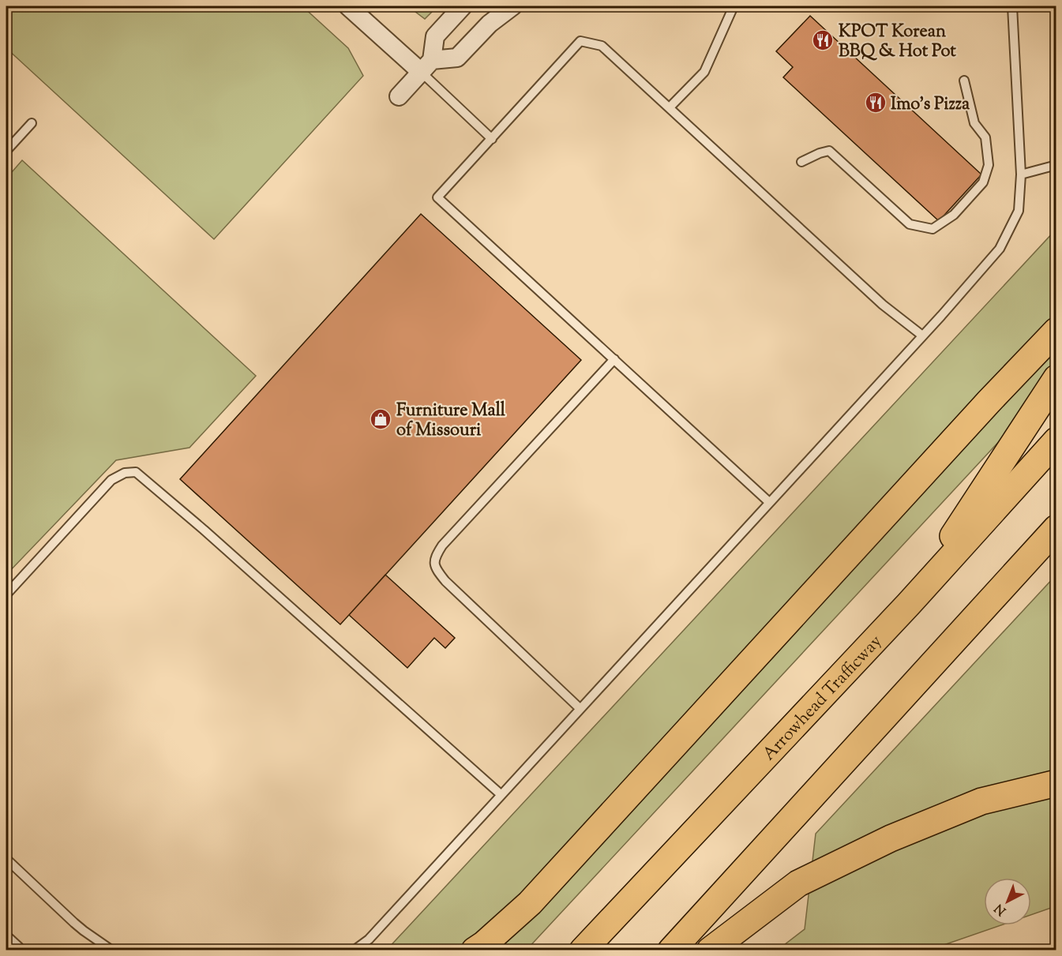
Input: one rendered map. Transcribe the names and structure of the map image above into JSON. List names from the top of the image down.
{
  "streets": {
    "highway": ["Arrowhead Trafficway"]
  },
  "places": {
    "restaurant": ["KPOT Korean BBQ & Hot Pot", "Imo's Pizza"],
    "shop": ["Furniture Mall of Missouri"]
  },
  "north": "bottom left"
}
